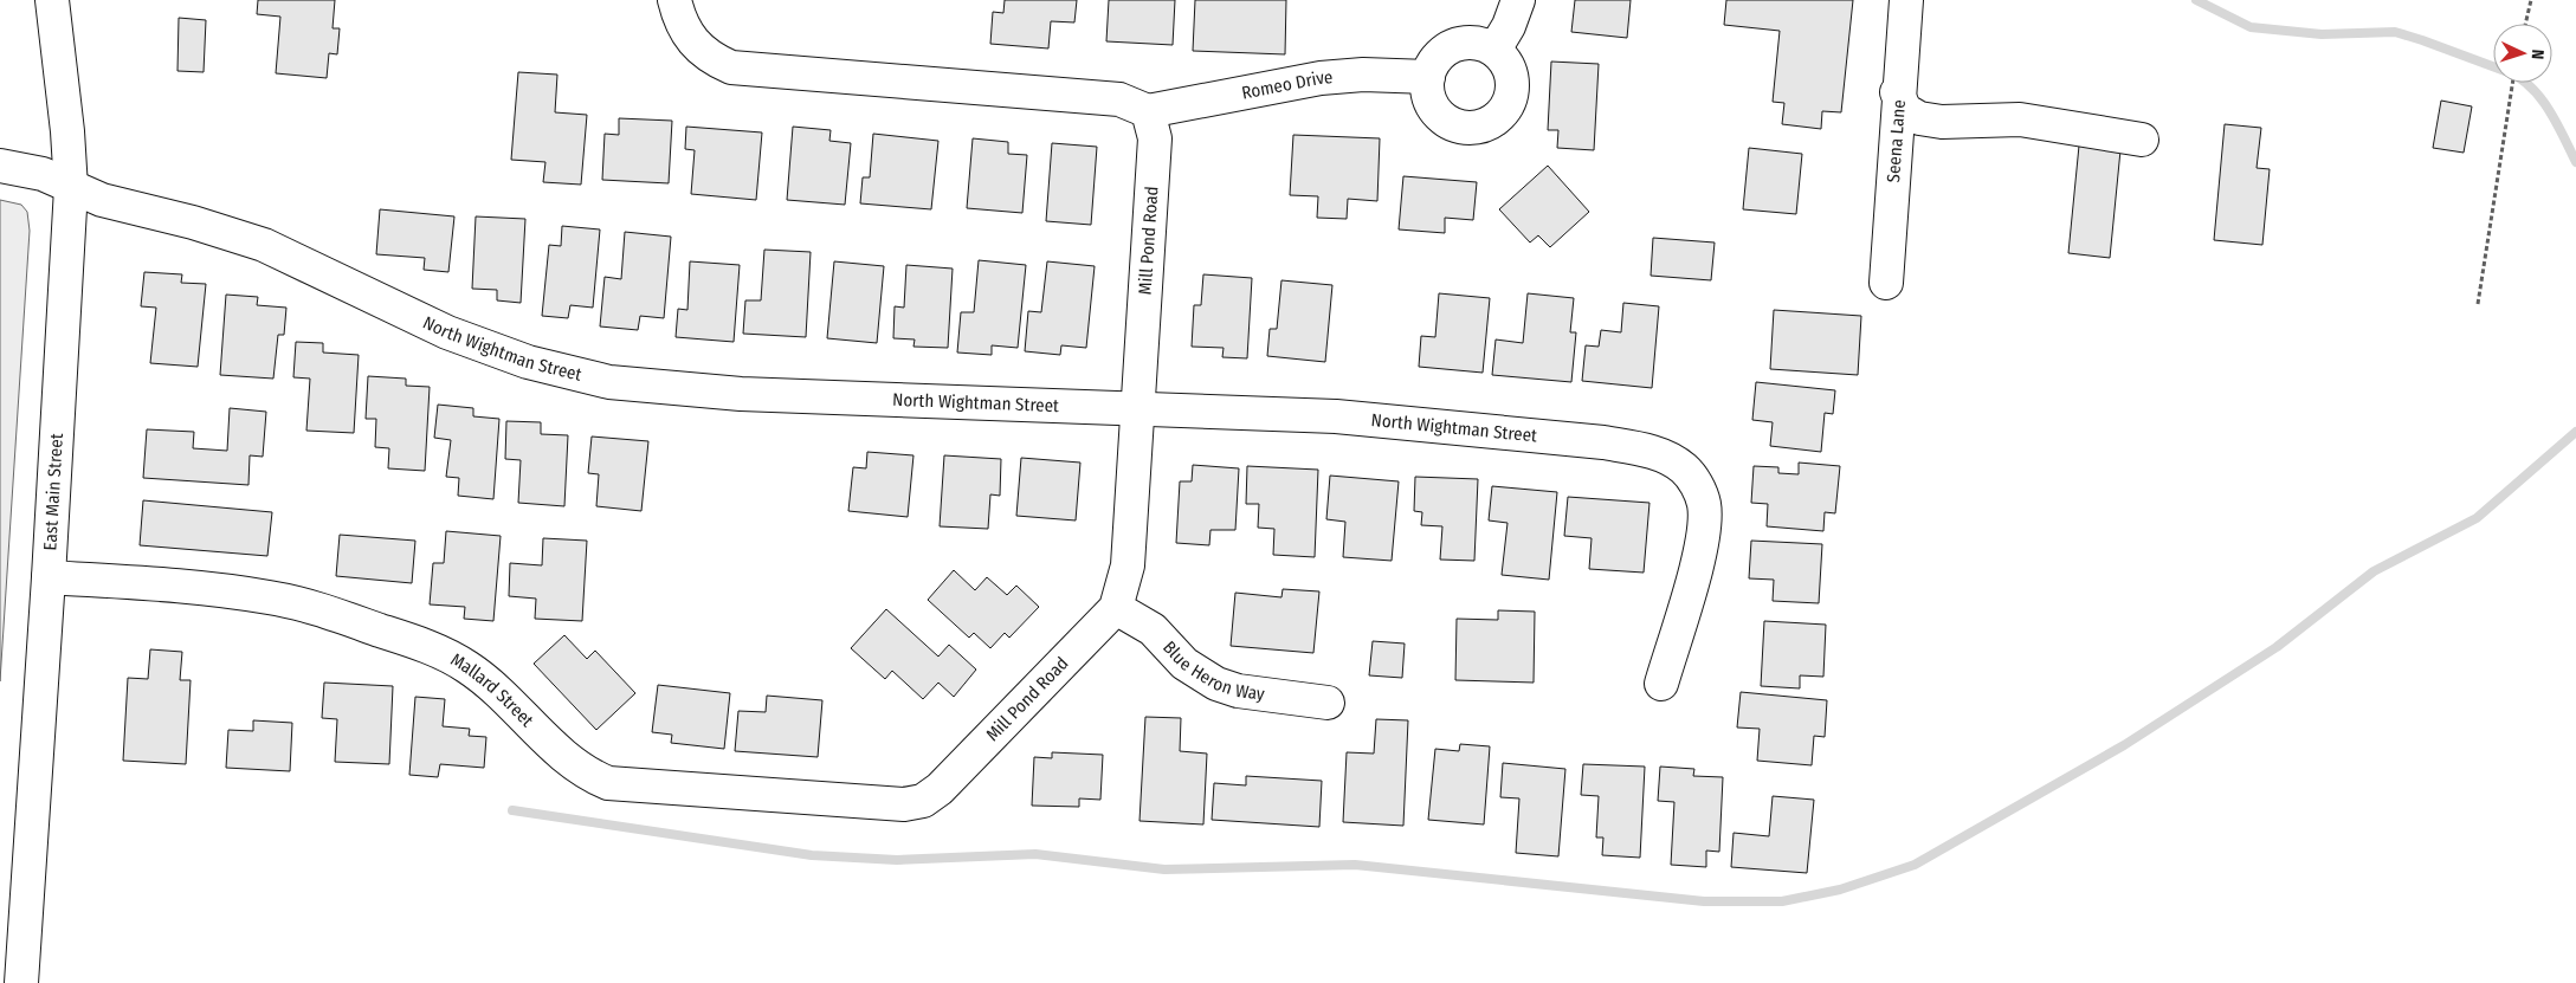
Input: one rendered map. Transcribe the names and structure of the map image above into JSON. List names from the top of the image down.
{
  "streets": {
    "street": [
      "Romeo Drive",
      "Seena Lane",
      "Mill Pond Road",
      "North Wightman Street",
      "East Main Street",
      "Blue Heron Way",
      "Mallard Street"
    ]
  },
  "crossings": [
    ["Romeo Drive", "Mill Pond Road"],
    ["Mill Pond Road", "North Wightman Street"],
    ["Mill Pond Road", "Blue Heron Way"],
    ["Mill Pond Road", "Mallard Street"],
    ["North Wightman Street", "East Main Street"],
    ["East Main Street", "Mallard Street"]
  ],
  "north": "right"
}
